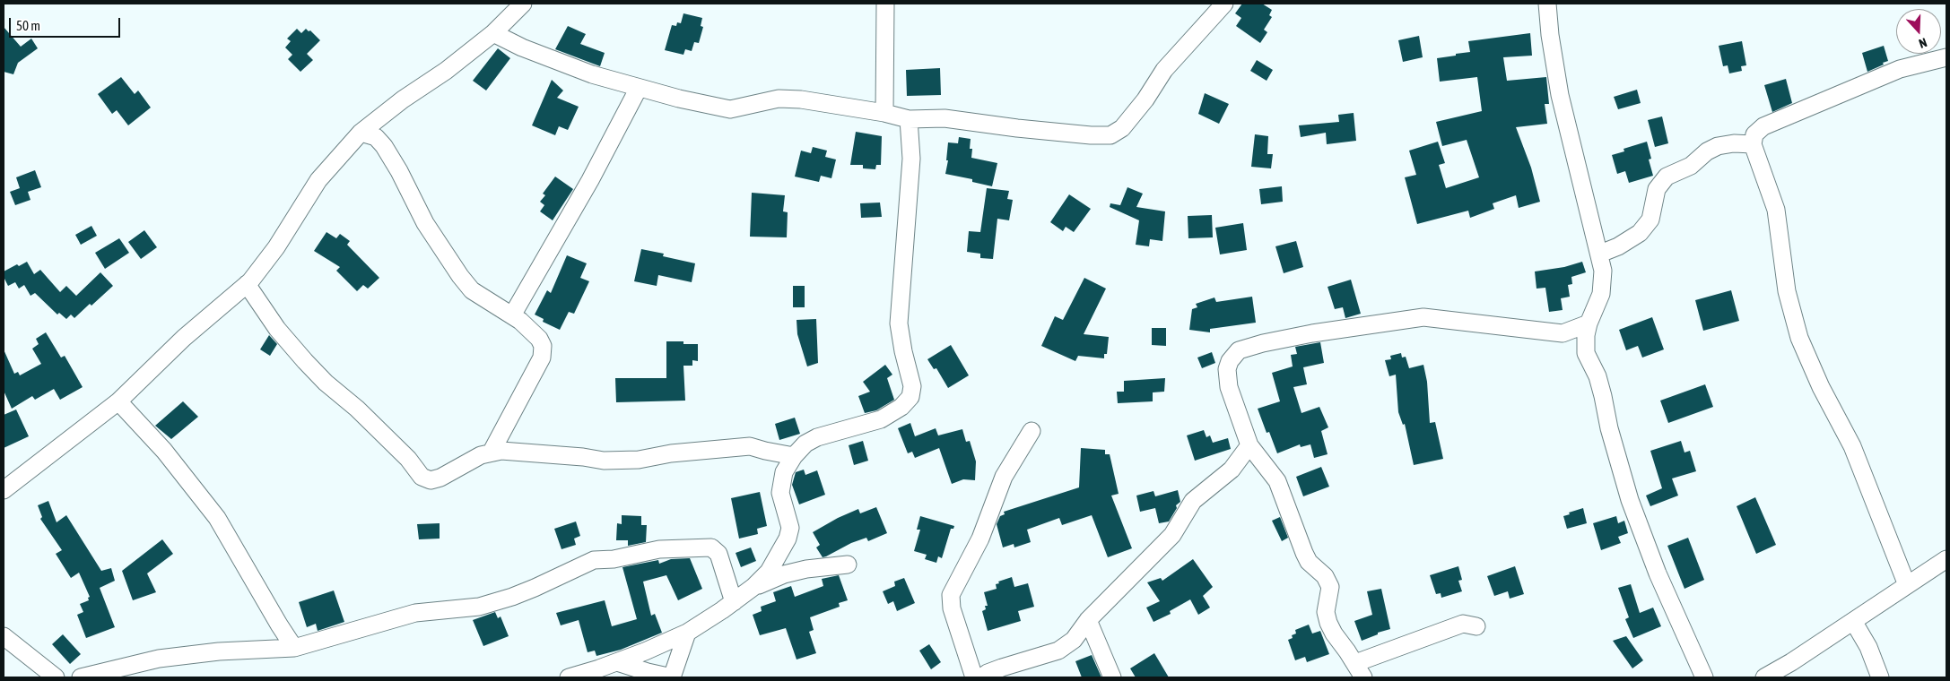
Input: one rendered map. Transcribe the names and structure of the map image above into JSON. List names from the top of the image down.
{
  "scale_bar": "50 m",
  "north": "bottom"
}
